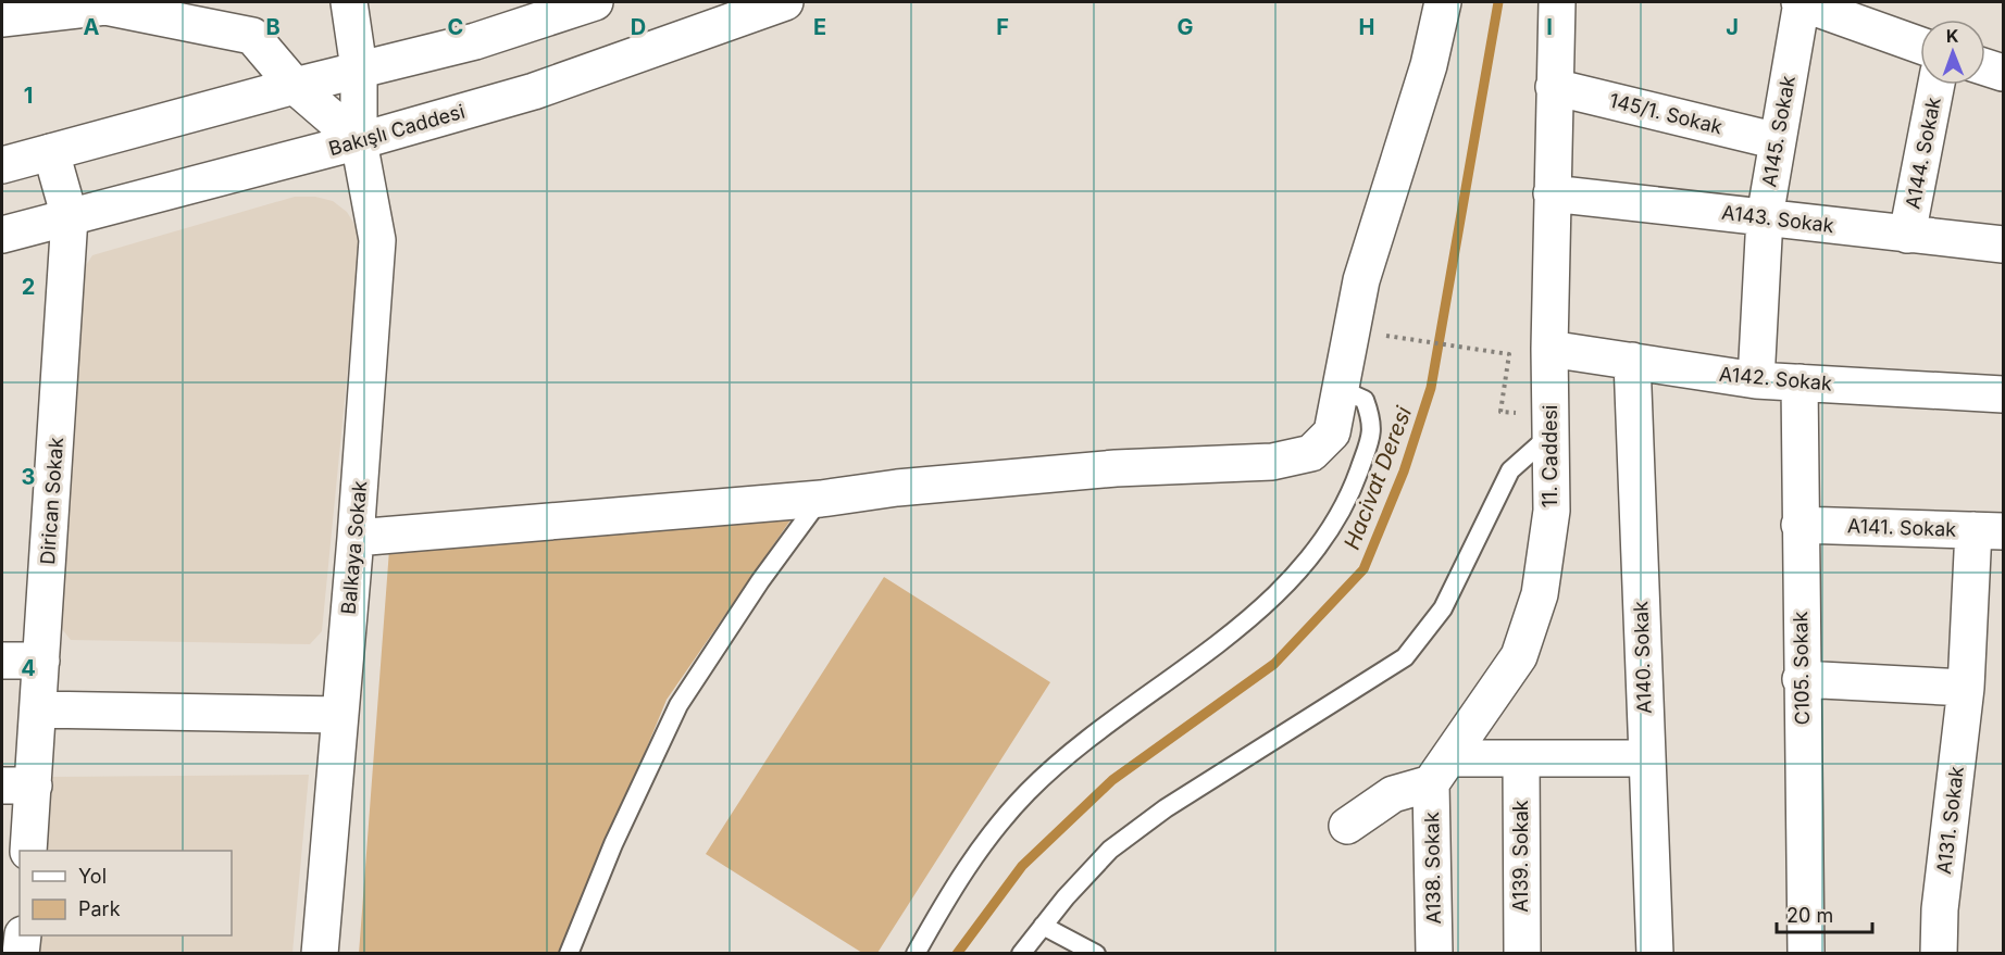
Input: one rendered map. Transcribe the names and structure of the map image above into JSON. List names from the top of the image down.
{
  "streets": {
    "street": [
      "145/1. Sokak",
      "Bakışlı Caddesi",
      "A145. Sokak",
      "A144. Sokak",
      "A143. Sokak",
      "A142. Sokak",
      "11. Caddesi",
      "Dirican Sokak",
      "A141. Sokak",
      "Balkaya Sokak",
      "A140. Sokak",
      "C105. Sokak",
      "A131. Sokak",
      "A139. Sokak",
      "A138. Sokak"
    ]
  },
  "crossings": [
    ["145/1. Sokak", "A145. Sokak"],
    ["145/1. Sokak", "11. Caddesi"],
    ["Bakışlı Caddesi", "Dirican Sokak"],
    ["Bakışlı Caddesi", "Balkaya Sokak"],
    ["A145. Sokak", "A143. Sokak"],
    ["A145. Sokak", "A142. Sokak"],
    ["A144. Sokak", "A143. Sokak"],
    ["A143. Sokak", "11. Caddesi"],
    ["A142. Sokak", "11. Caddesi"],
    ["A142. Sokak", "A140. Sokak"],
    ["A142. Sokak", "C105. Sokak"],
    ["11. Caddesi", "A138. Sokak"],
    ["A141. Sokak", "C105. Sokak"],
    ["A141. Sokak", "A131. Sokak"]
  ],
  "water": ["Hacivat Deresi"],
  "legend": ["Yol", "Park"],
  "scale_bar": "20 m",
  "north": "top",
  "grid": {
    "columns": [
      "A",
      "B",
      "C",
      "D",
      "E",
      "F",
      "G",
      "H",
      "I",
      "J"
    ],
    "rows": [
      "1",
      "2",
      "3",
      "4"
    ]
  }
}
